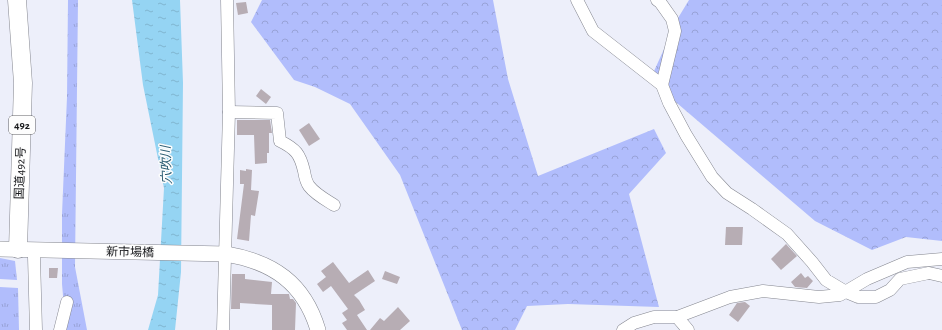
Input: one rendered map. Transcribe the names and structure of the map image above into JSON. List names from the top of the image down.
{
  "streets": {
    "highway": ["492", "国道492号"],
    "main road": ["新市場橋"]
  },
  "crossings": [
    ["国道492号", "新市場橋"]
  ],
  "water": ["穴吹川"]
}
